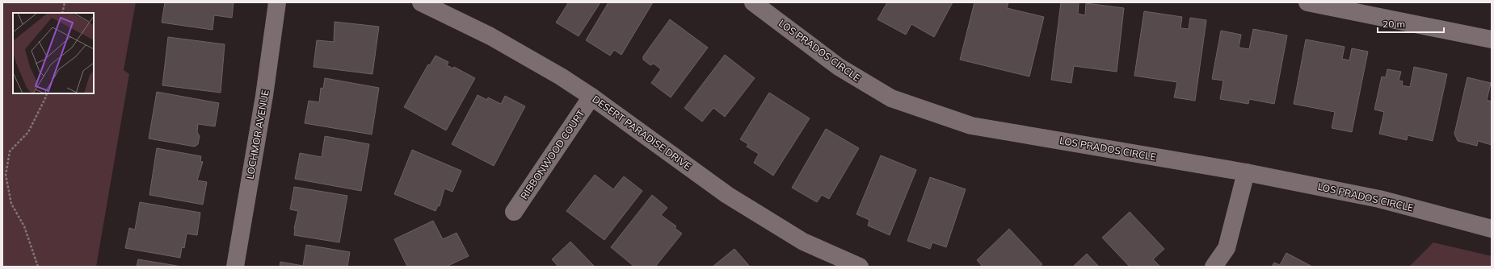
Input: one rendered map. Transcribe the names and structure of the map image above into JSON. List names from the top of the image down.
{
  "streets": {
    "street": [
      "LOS PRADOS CIRCLE",
      "DESERT PARADISE DRIVE",
      "LOCHMOR AVENUE",
      "RIBBONWOOD COURT"
    ]
  },
  "crossings": [
    ["DESERT PARADISE DRIVE", "RIBBONWOOD COURT"]
  ],
  "scale_bar": "20 m"
}
